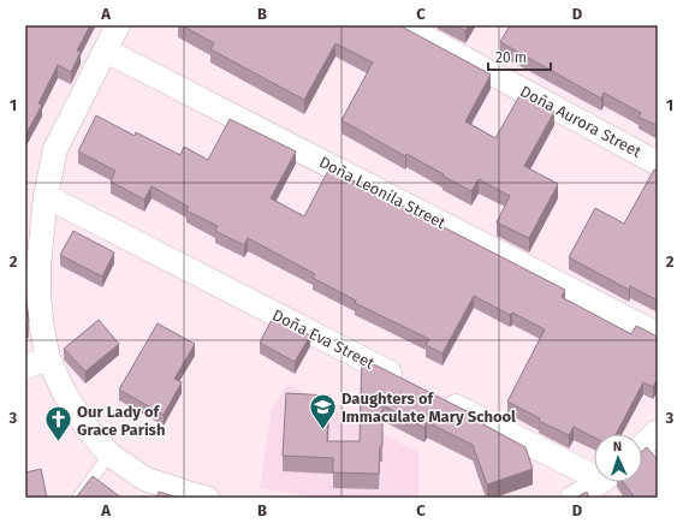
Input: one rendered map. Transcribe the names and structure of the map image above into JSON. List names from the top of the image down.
{
  "streets": {
    "street": ["Doña Aurora Street", "Doña Leonila Street", "Doña Eva Street"]
  },
  "places": {
    "school or university": ["Daughters of Immaculate Mary School"],
    "church": ["Our Lady of Grace Parish"]
  },
  "scale_bar": "20 m",
  "north": "top",
  "grid": {
    "columns": [
      "A",
      "B",
      "C",
      "D"
    ],
    "rows": ["1", "2", "3"]
  }
}
